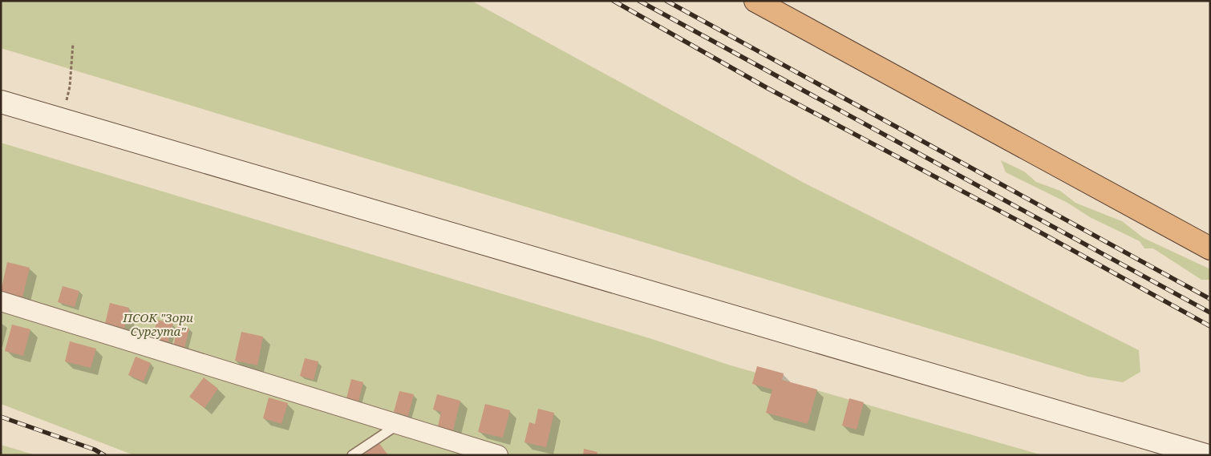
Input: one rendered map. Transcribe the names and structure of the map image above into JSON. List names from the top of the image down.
{
  "parks": ["ПСОК \"Зори Сургута\""]
}
